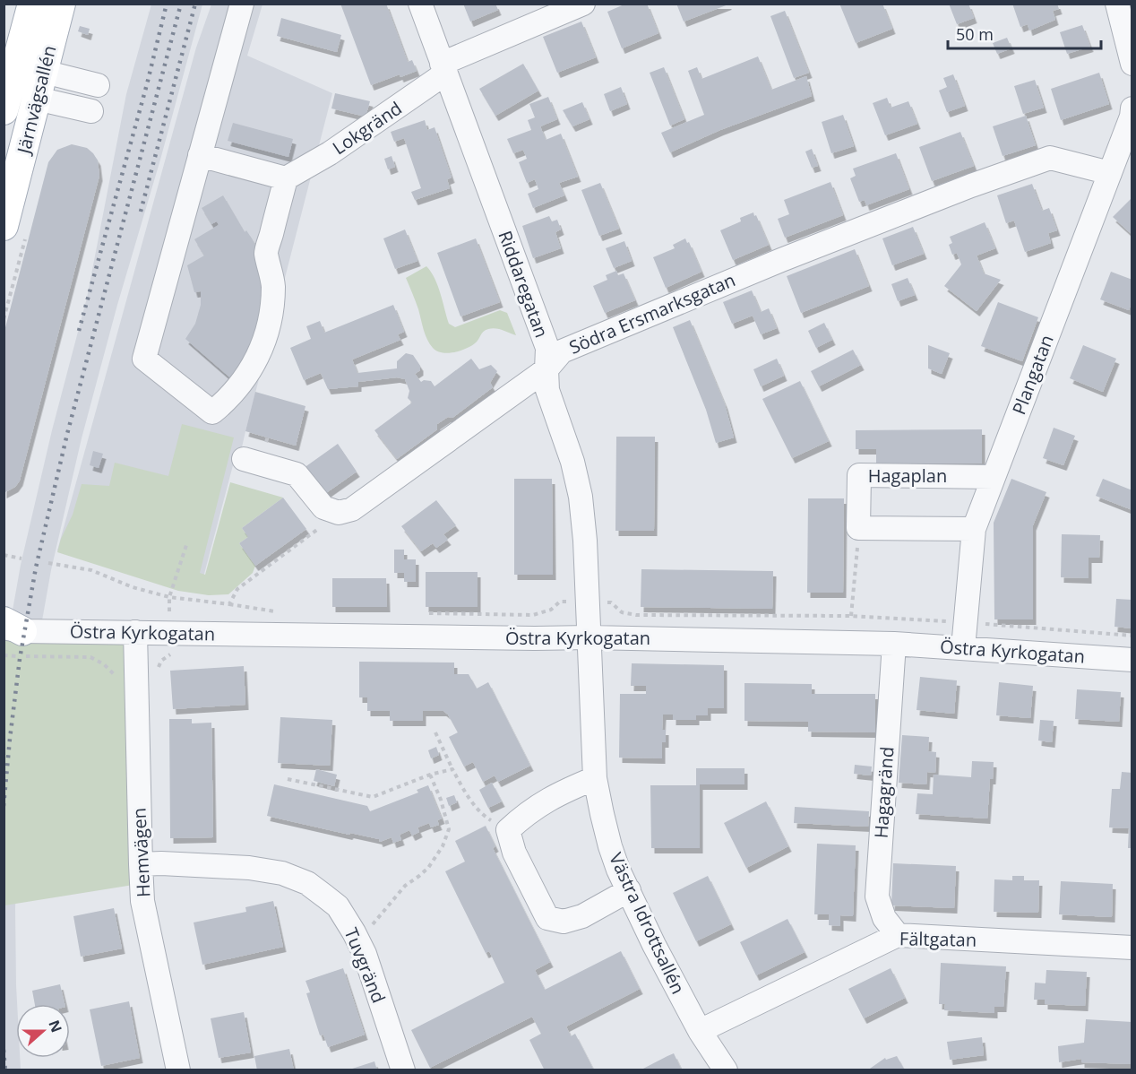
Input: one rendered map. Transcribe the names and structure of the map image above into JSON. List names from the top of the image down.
{
  "streets": {
    "main road": ["Järnvägsallén"],
    "street": [
      "Lokgränd",
      "Riddaregatan",
      "Södra Ersmarksgatan",
      "Plangatan",
      "Hagaplan",
      "Östra Kyrkogatan",
      "Hagagränd",
      "Hemvägen",
      "Västra Idrottsallén",
      "Fältgatan",
      "Tuvgränd"
    ]
  },
  "crossings": [
    ["Lokgränd", "Riddaregatan"],
    ["Riddaregatan", "Södra Ersmarksgatan"],
    ["Riddaregatan", "Östra Kyrkogatan"],
    ["Riddaregatan", "Västra Idrottsallén"],
    ["Södra Ersmarksgatan", "Plangatan"],
    ["Plangatan", "Hagaplan"],
    ["Plangatan", "Östra Kyrkogatan"],
    ["Östra Kyrkogatan", "Hagagränd"],
    ["Östra Kyrkogatan", "Hemvägen"],
    ["Östra Kyrkogatan", "Västra Idrottsallén"],
    ["Hagagränd", "Fältgatan"],
    ["Hemvägen", "Tuvgränd"],
    ["Västra Idrottsallén", "Fältgatan"]
  ],
  "scale_bar": "50 m",
  "north": "right"
}
